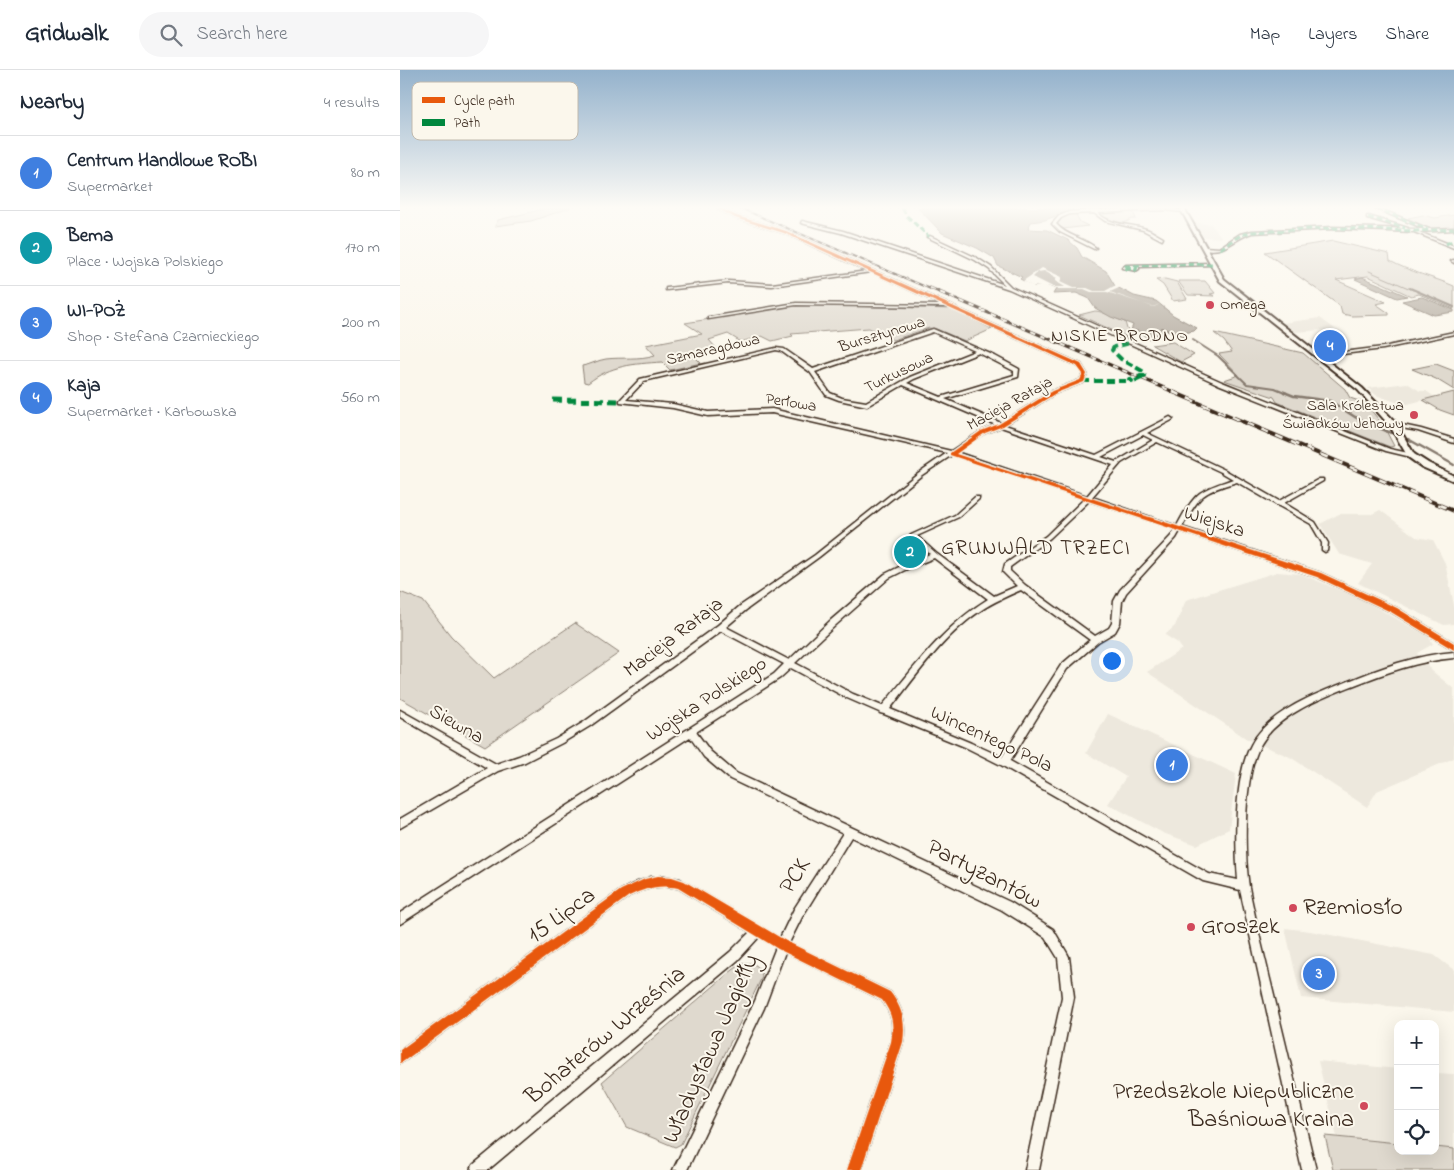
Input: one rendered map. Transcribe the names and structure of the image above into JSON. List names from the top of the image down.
{
  "streets": {
    "street": [
      "Bursztynowa",
      "Szmaragdowa",
      "Turkusowa",
      "Perłowa",
      "Macieja Rataja",
      "Wiejska",
      "Wojska Polskiego",
      "Siewna",
      "Wincentego Pola",
      "Partyzantów",
      "PCK",
      "15 Lipca",
      "Bohaterów Września",
      "Władysława Jagiełły"
    ]
  },
  "crossings": [
    ["Bursztynowa", "Szmaragdowa"],
    ["Bursztynowa", "Turkusowa"],
    ["Szmaragdowa", "Turkusowa"],
    ["Szmaragdowa", "Perłowa"],
    ["Perłowa", "Macieja Rataja"],
    ["Perłowa", "Wiejska"],
    ["Macieja Rataja", "Wiejska"],
    ["Macieja Rataja", "Siewna"],
    ["Macieja Rataja", "Wincentego Pola"],
    ["Wojska Polskiego", "Wincentego Pola"],
    ["Wojska Polskiego", "Partyzantów"],
    ["Partyzantów", "PCK"],
    ["PCK", "15 Lipca"],
    ["PCK", "Władysława Jagiełły"],
    ["15 Lipca", "Bohaterów Września"],
    ["15 Lipca", "Władysława Jagiełły"]
  ],
  "districts": ["NISKIE BRODNO", "GRUNWALD TRZECI"],
  "places": [
    "Omega",
    "Sala Królestwa Świadków Jehowy",
    "Rzemiosło",
    "Groszek",
    "Przedszkole Niepubliczne Baśniowa Kraina"
  ],
  "legend": ["Cycle path", "Path"],
  "page": {
    "header": "Gridwalk",
    "search": "Search here",
    "nav": ["Map", "Layers", "Share"],
    "heading": ["Nearby", "4 results"],
    "list": [
      {
        "mark": "1",
        "name": "Centrum Handlowe ROBI",
        "note": "Supermarket",
        "value": "80 m"
      },
      {
        "mark": "2",
        "name": "Bema",
        "note": "Place · Wojska Polskiego",
        "value": "170 m"
      },
      {
        "mark": "3",
        "name": "WI-POŻ",
        "note": "Shop · Stefana Czarnieckiego",
        "value": "200 m"
      },
      {
        "mark": "4",
        "name": "Kaja",
        "note": "Supermarket · Karbowska",
        "value": "560 m"
      }
    ],
    "pins": [
      "4",
      "2",
      "1",
      "3"
    ],
    "map_buttons": ["+", "−"]
  }
}
